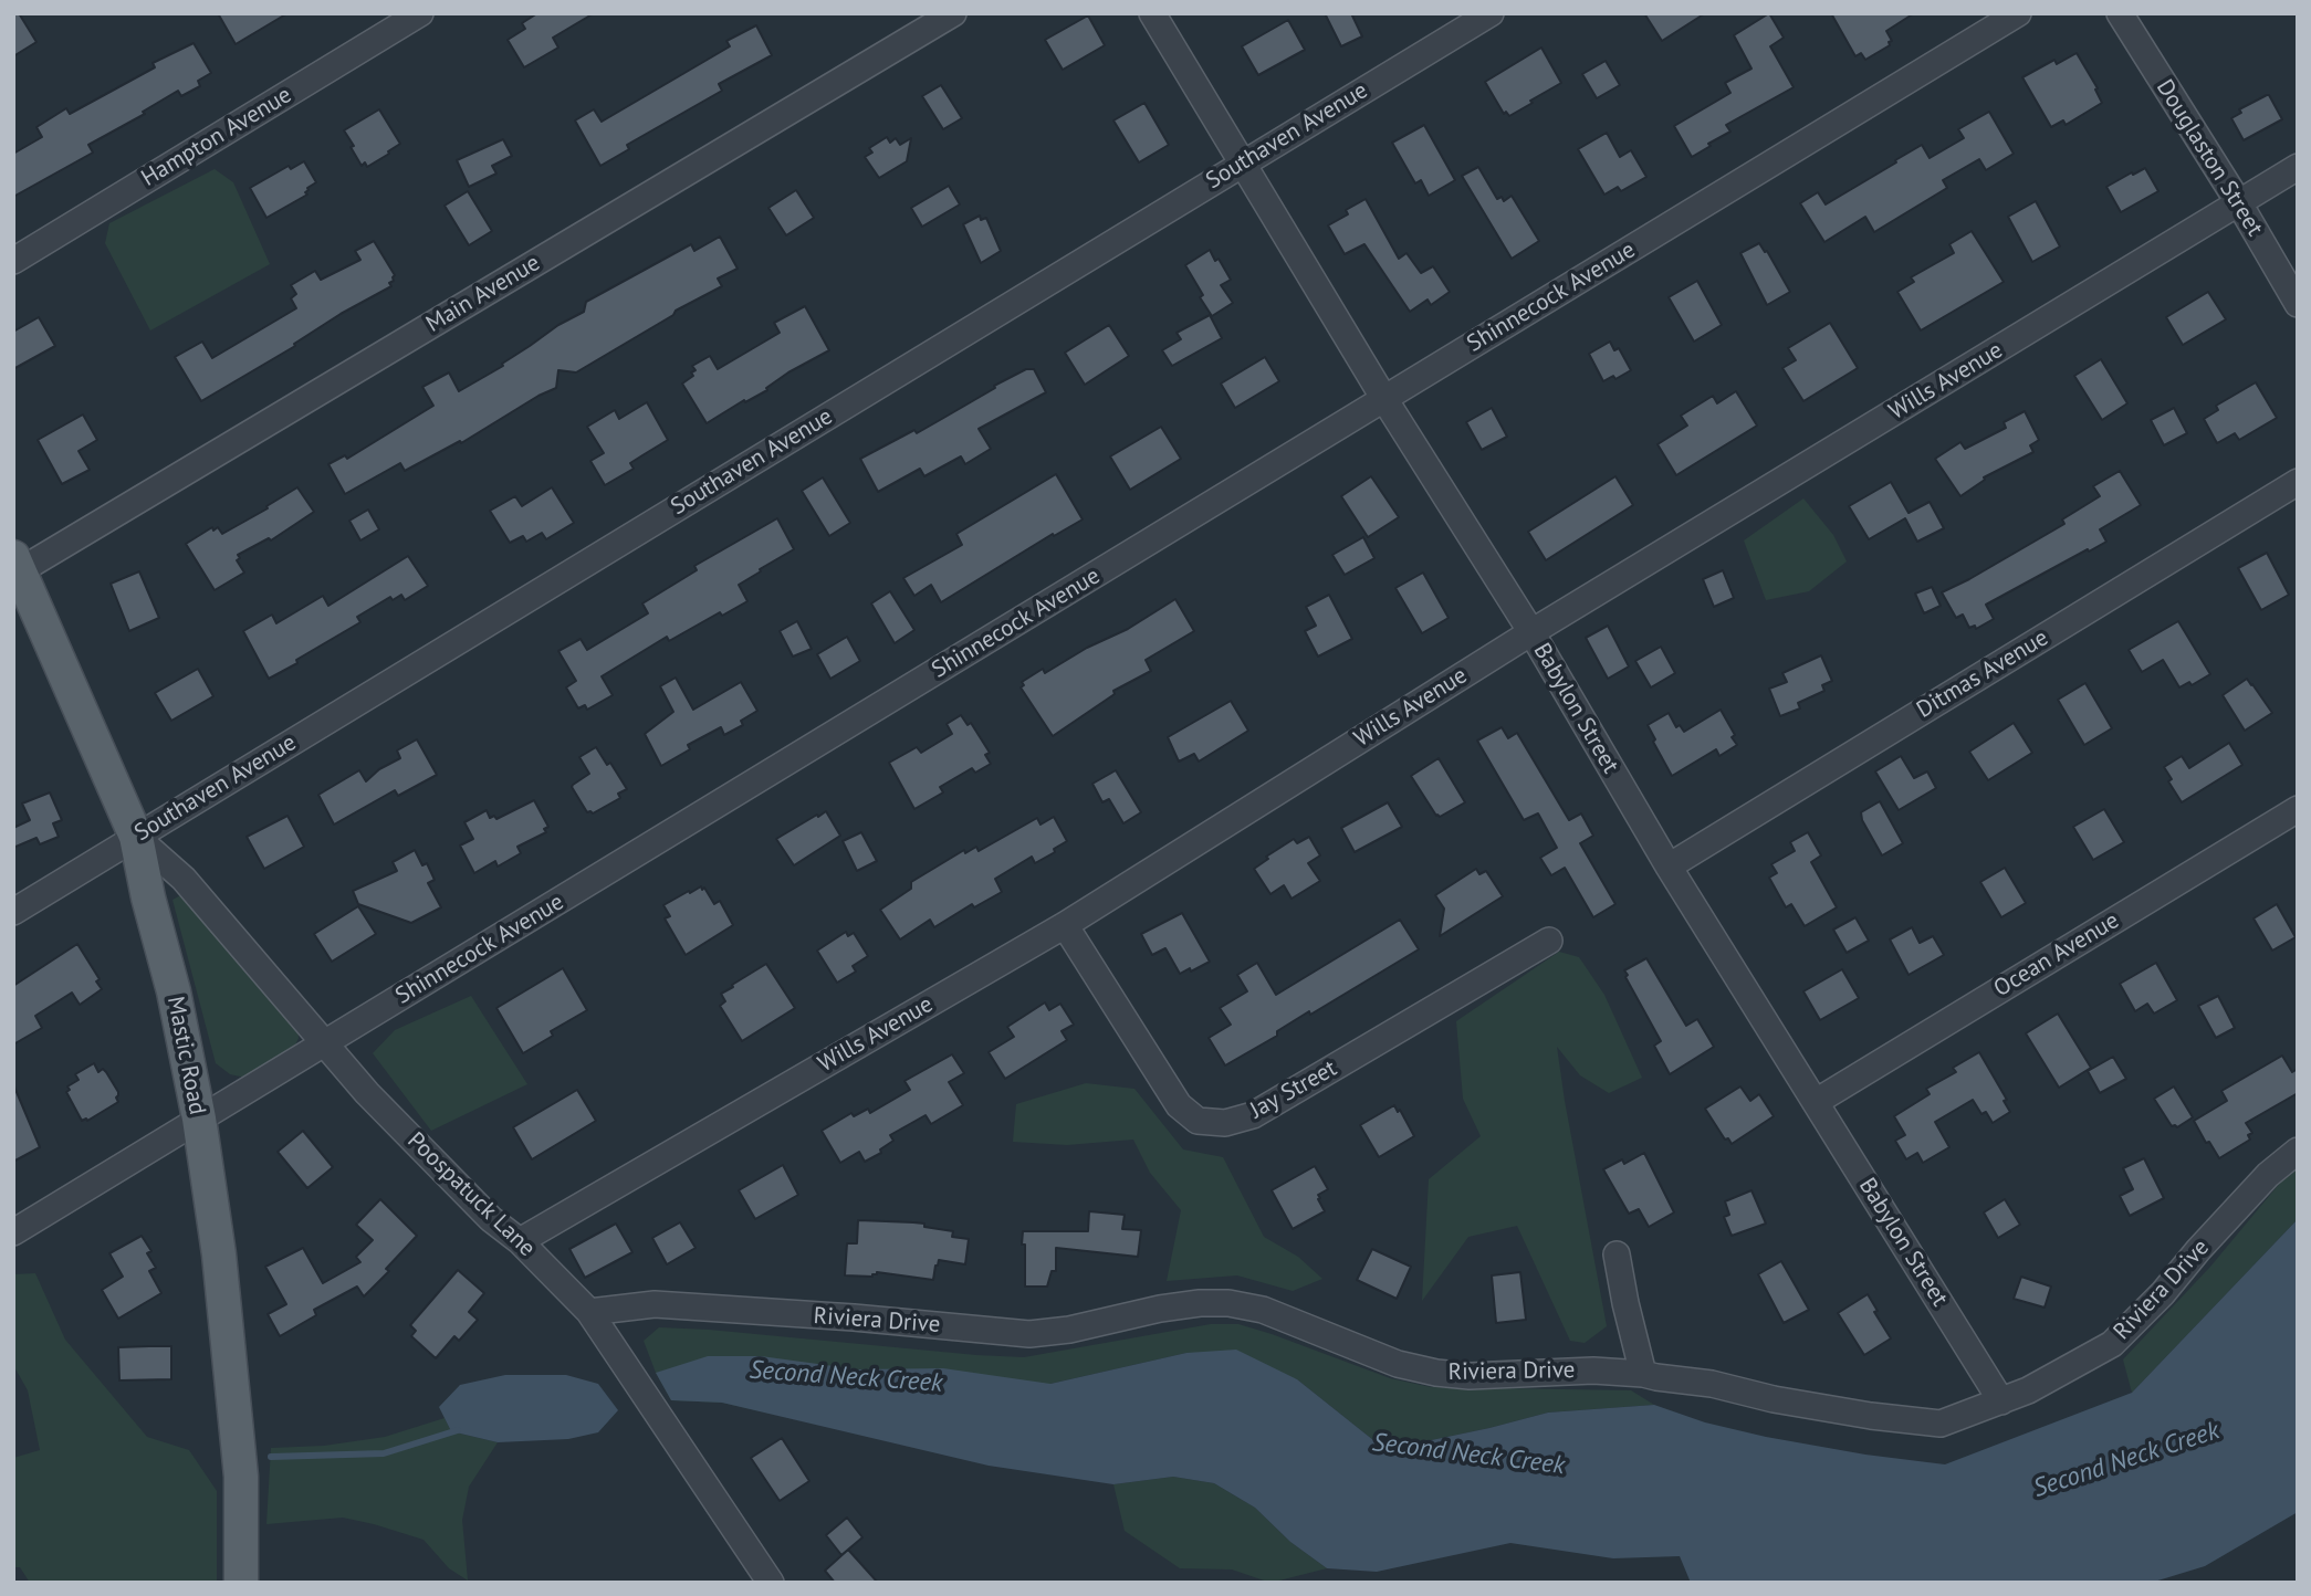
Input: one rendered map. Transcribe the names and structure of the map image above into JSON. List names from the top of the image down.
{
  "streets": {
    "main road": ["Mastic Road"],
    "street": [
      "Southaven Avenue",
      "Hampton Avenue",
      "Douglaston Street",
      "Main Avenue",
      "Shinnecock Avenue",
      "Wills Avenue",
      "Ditmas Avenue",
      "Babylon Street",
      "Ocean Avenue",
      "Jay Street",
      "Poospatuck Lane",
      "Riviera Drive"
    ]
  },
  "crossings": [
    ["Southaven Avenue", "Babylon Street"],
    ["Southaven Avenue", "Mastic Road"],
    ["Southaven Avenue", "Poospatuck Lane"],
    ["Douglaston Street", "Wills Avenue"],
    ["Main Avenue", "Mastic Road"],
    ["Shinnecock Avenue", "Babylon Street"],
    ["Shinnecock Avenue", "Mastic Road"],
    ["Shinnecock Avenue", "Poospatuck Lane"],
    ["Wills Avenue", "Babylon Street"],
    ["Wills Avenue", "Jay Street"],
    ["Wills Avenue", "Poospatuck Lane"],
    ["Ditmas Avenue", "Babylon Street"],
    ["Babylon Street", "Ocean Avenue"],
    ["Babylon Street", "Riviera Drive"],
    ["Mastic Road", "Poospatuck Lane"],
    ["Poospatuck Lane", "Riviera Drive"]
  ],
  "water": ["Second Neck Creek"]
}
